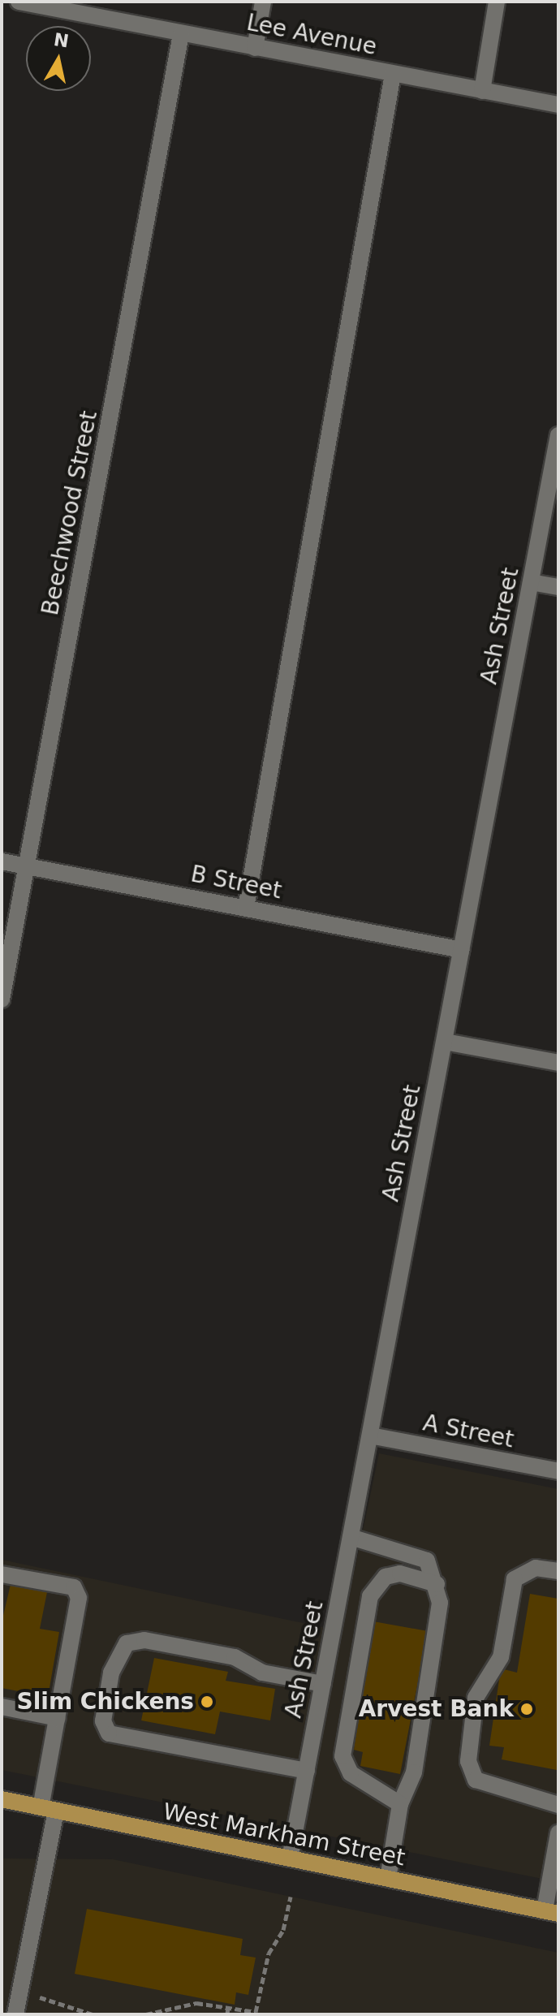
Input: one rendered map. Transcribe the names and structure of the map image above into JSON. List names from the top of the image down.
{
  "streets": {
    "main road": ["West Markham Street"],
    "street": [
      "Lee Avenue",
      "Beechwood Street",
      "Ash Street",
      "B Street",
      "A Street"
    ]
  },
  "crossings": [
    ["Lee Avenue", "Beechwood Street"],
    ["Beechwood Street", "B Street"],
    ["Ash Street", "B Street"],
    ["Ash Street", "A Street"],
    ["Ash Street", "West Markham Street"]
  ],
  "places": ["Slim Chickens", "Arvest Bank"],
  "north": "top"
}
